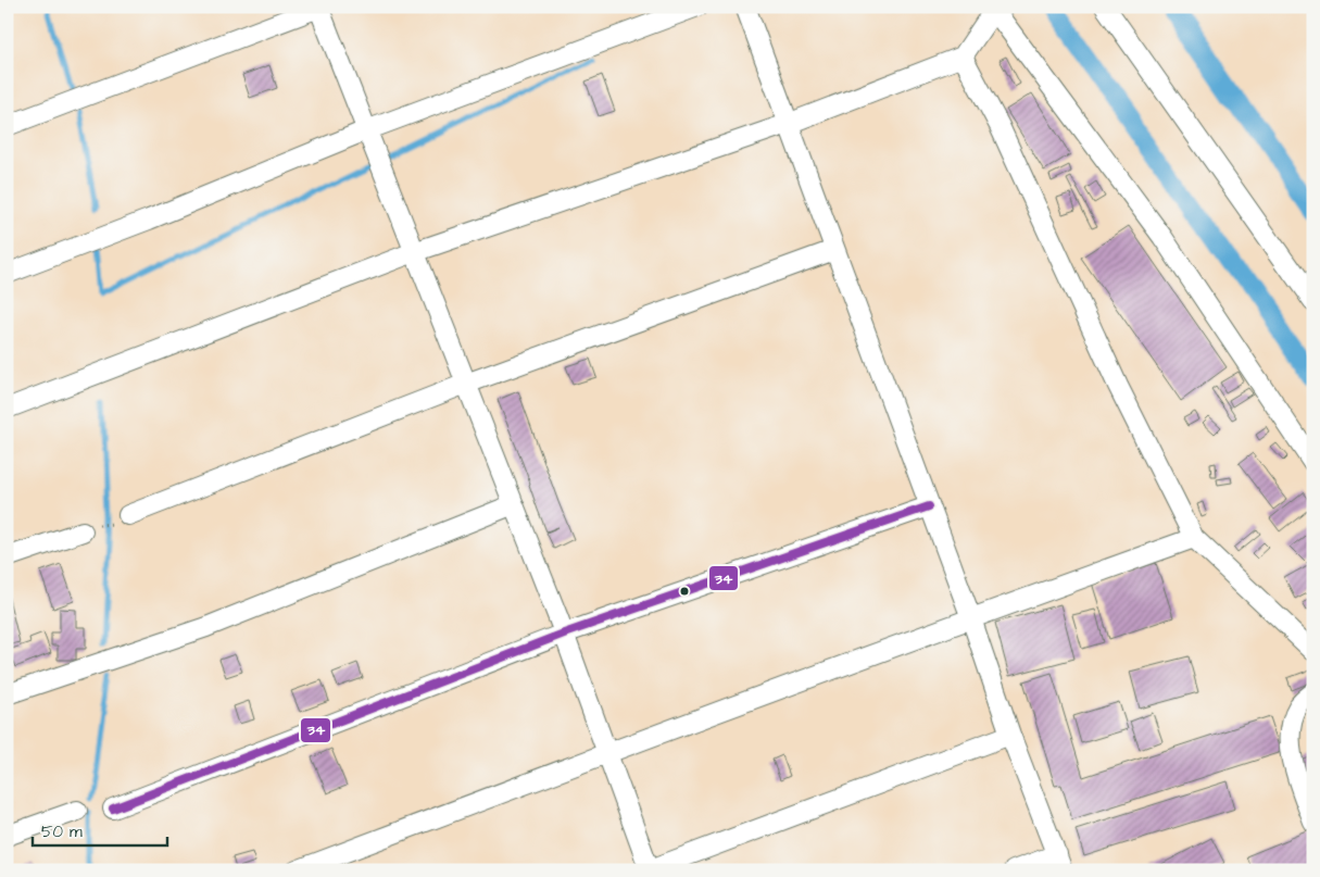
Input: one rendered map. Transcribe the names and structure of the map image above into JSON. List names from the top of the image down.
{
  "lines": ["transit line 34"],
  "scale_bar": "50 m"
}
